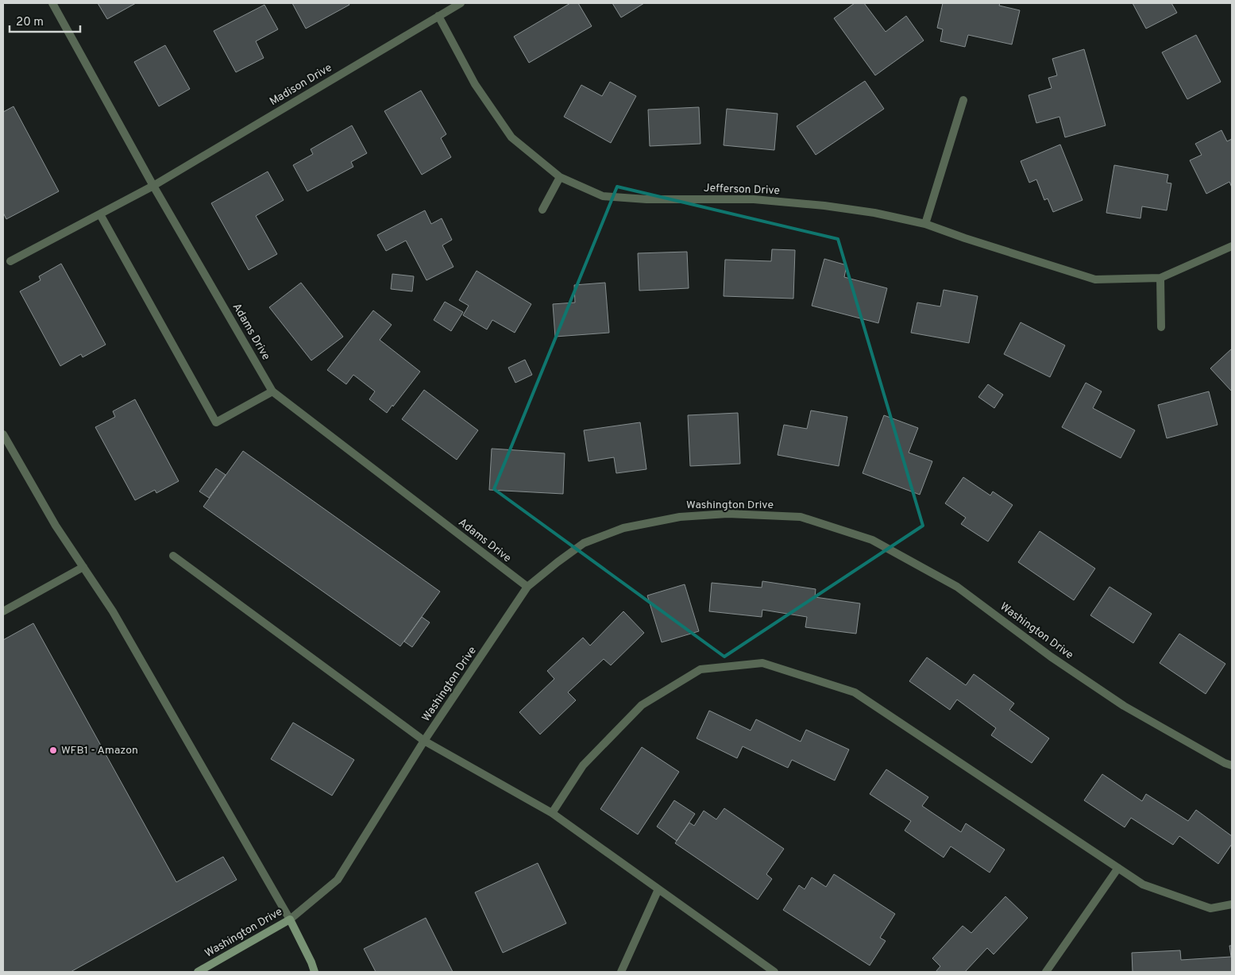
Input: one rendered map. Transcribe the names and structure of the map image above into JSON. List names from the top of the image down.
{
  "streets": {
    "street": [
      "Madison Drive",
      "Jefferson Drive",
      "Adams Drive",
      "Washington Drive"
    ]
  },
  "crossings": [
    ["Madison Drive", "Jefferson Drive"],
    ["Madison Drive", "Adams Drive"],
    ["Adams Drive", "Washington Drive"]
  ],
  "places": ["WFB1 - Amazon"],
  "scale_bar": "20 m"
}
